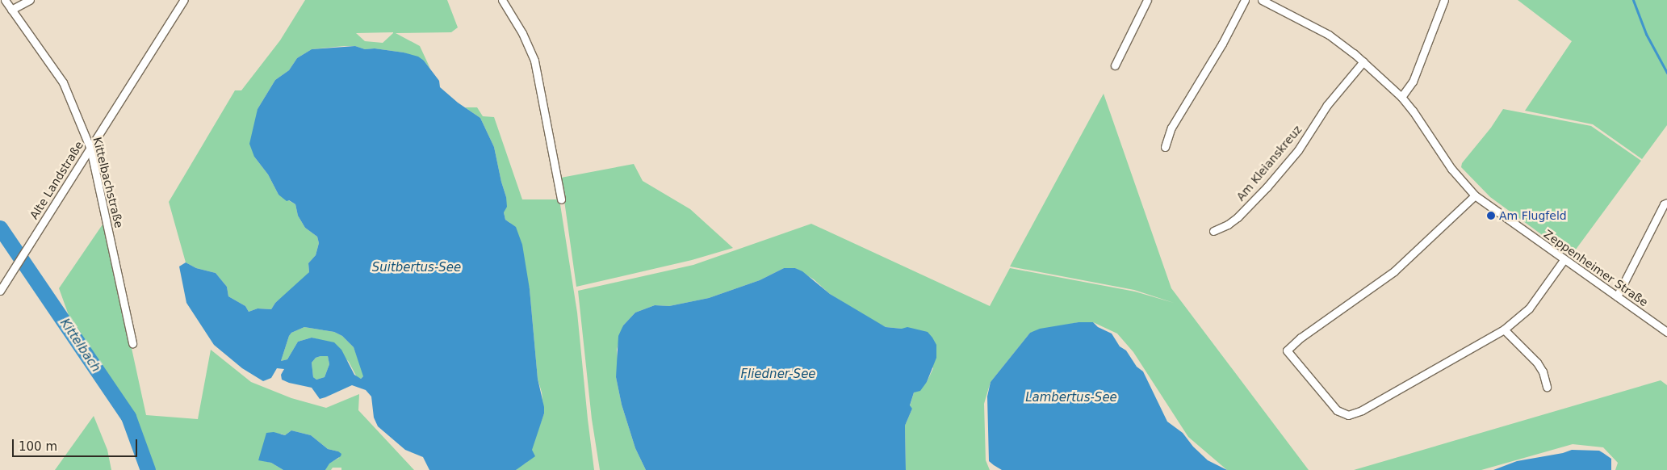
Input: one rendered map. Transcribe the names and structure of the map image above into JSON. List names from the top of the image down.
{
  "streets": {
    "street": [
      "Am Kleianskreuz",
      "Alte Landstraße",
      "Kittelbachstraße",
      "Zeppenheimer Straße"
    ]
  },
  "crossings": [
    ["Am Kleianskreuz", "Zeppenheimer Straße"],
    ["Alte Landstraße", "Kittelbachstraße"]
  ],
  "water": [
    "Suitbertus-See",
    "Kittelbach",
    "Fliedner-See",
    "Lambertus-See"
  ],
  "places": ["Am Flugfeld"],
  "scale_bar": "100 m"
}
